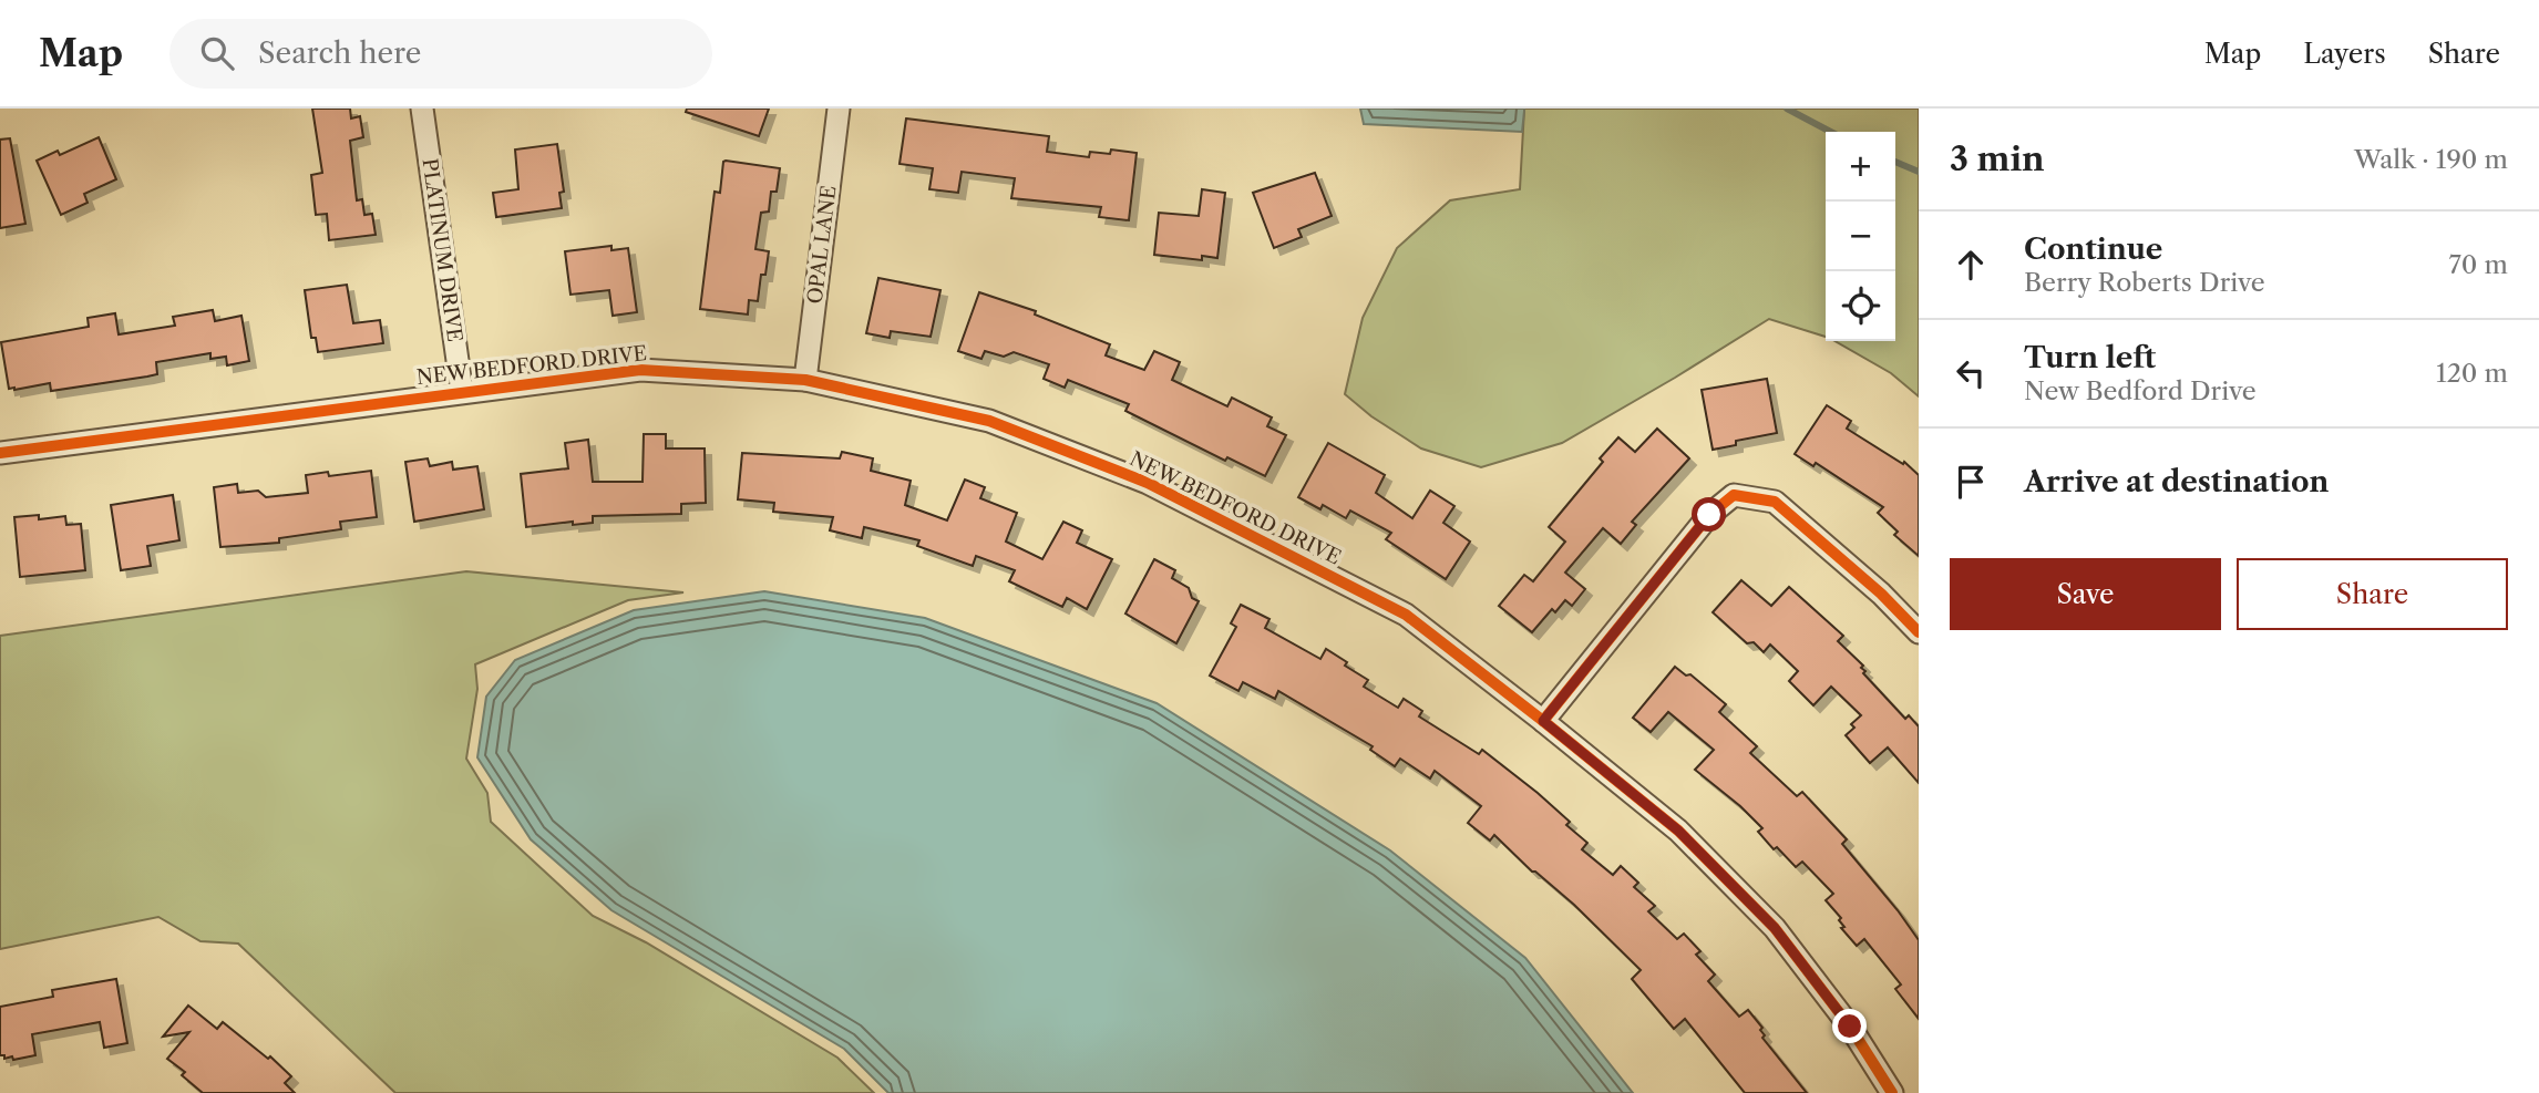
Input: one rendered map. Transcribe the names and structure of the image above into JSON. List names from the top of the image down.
{
  "streets": {
    "street": ["OPAL LANE", "PLATINUM DRIVE", "NEW BEDFORD DRIVE"]
  },
  "crossings": [
    ["OPAL LANE", "NEW BEDFORD DRIVE"],
    ["PLATINUM DRIVE", "NEW BEDFORD DRIVE"]
  ],
  "page": {
    "header": "Map",
    "search": "Search here",
    "nav": ["Map", "Layers", "Share"],
    "heading": ["3 min", "Walk · 190 m"],
    "map_buttons": ["+", "−"],
    "list": [
      ["Continue", "Berry Roberts Drive", "70 m"],
      ["Turn left", "New Bedford Drive", "120 m"],
      "Arrive at destination"
    ],
    "buttons": ["Save", "Share"]
  }
}
